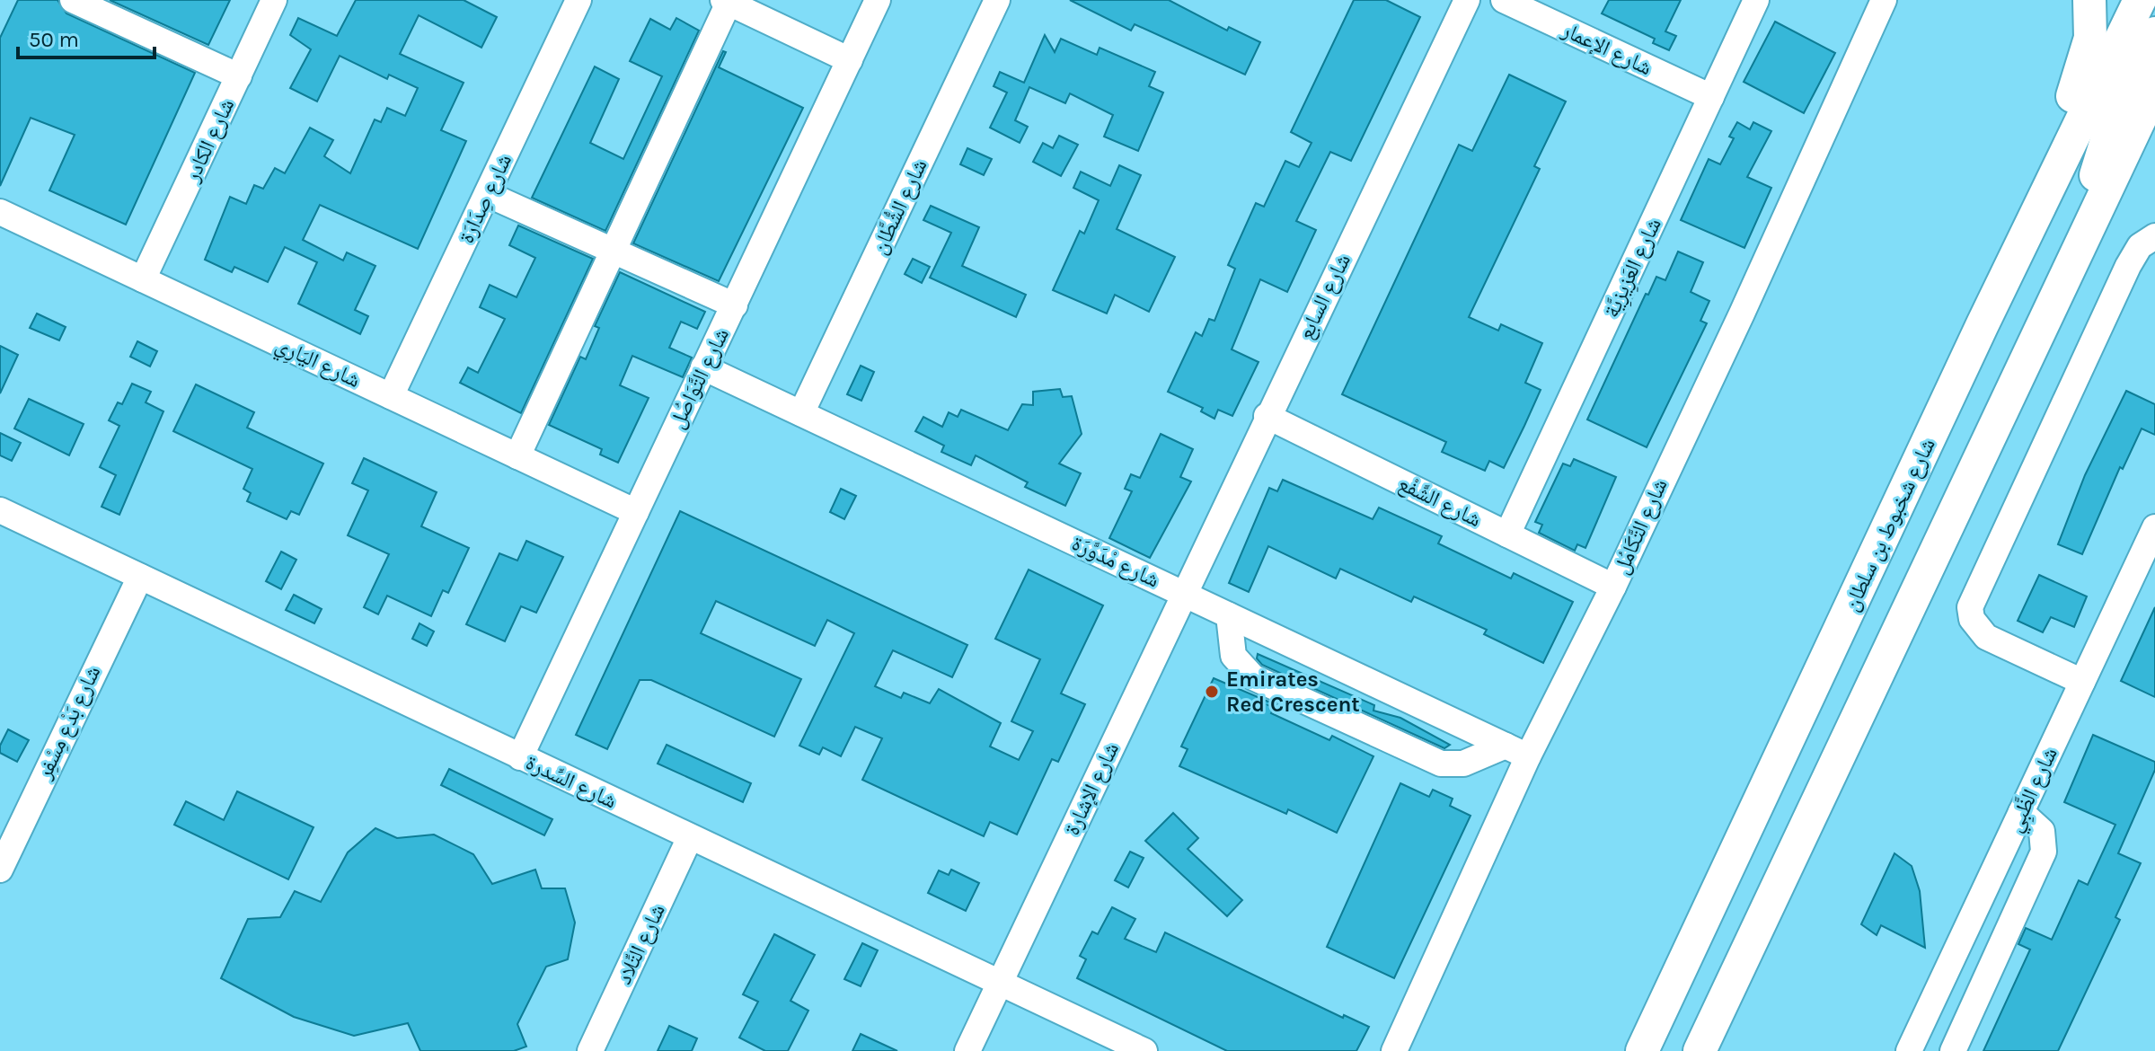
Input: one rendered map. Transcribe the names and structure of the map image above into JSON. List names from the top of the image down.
{
  "streets": {
    "main road": ["شارع شخبوط بن سلطان"],
    "street": [
      "شارع الإعمار",
      "شارع الكادر",
      "شارع صِدَارَة",
      "شارع الشُّطَّان",
      "شارع العَزِيزِيَّة",
      "شارع السابع",
      "شارع اليَارِي",
      "شارع التَّوَاصُل",
      "شارع الشَّفْع",
      "شارع التَّكَامُل",
      "شارع مْدَوَّرَة",
      "شارع بَدْع مِسْفِر",
      "شارع السِّدرة",
      "شارع الإشارة",
      "شارع الظَّبِي",
      "شارع التِّلاد"
    ]
  },
  "crossings": [
    ["شارع الإعمار", "شارع العَزِيزِيَّة"],
    ["شارع الكادر", "شارع اليَارِي"],
    ["شارع صِدَارَة", "شارع اليَارِي"],
    ["شارع الشُّطَّان", "شارع مْدَوَّرَة"],
    ["شارع العَزِيزِيَّة", "شارع الشَّفْع"],
    ["شارع السابع", "شارع الشَّفْع"],
    ["شارع السابع", "شارع مْدَوَّرَة"],
    ["شارع السابع", "شارع الإشارة"],
    ["شارع اليَارِي", "شارع التَّوَاصُل"],
    ["شارع التَّوَاصُل", "شارع مْدَوَّرَة"],
    ["شارع التَّوَاصُل", "شارع السِّدرة"],
    ["شارع الشَّفْع", "شارع التَّكَامُل"],
    ["شارع التَّكَامُل", "شارع مْدَوَّرَة"],
    ["شارع مْدَوَّرَة", "شارع الإشارة"],
    ["شارع بَدْع مِسْفِر", "شارع السِّدرة"],
    ["شارع السِّدرة", "شارع الإشارة"],
    ["شارع السِّدرة", "شارع التِّلاد"]
  ],
  "places": ["Emirates Red Crescent"],
  "scale_bar": "50 m"
}
